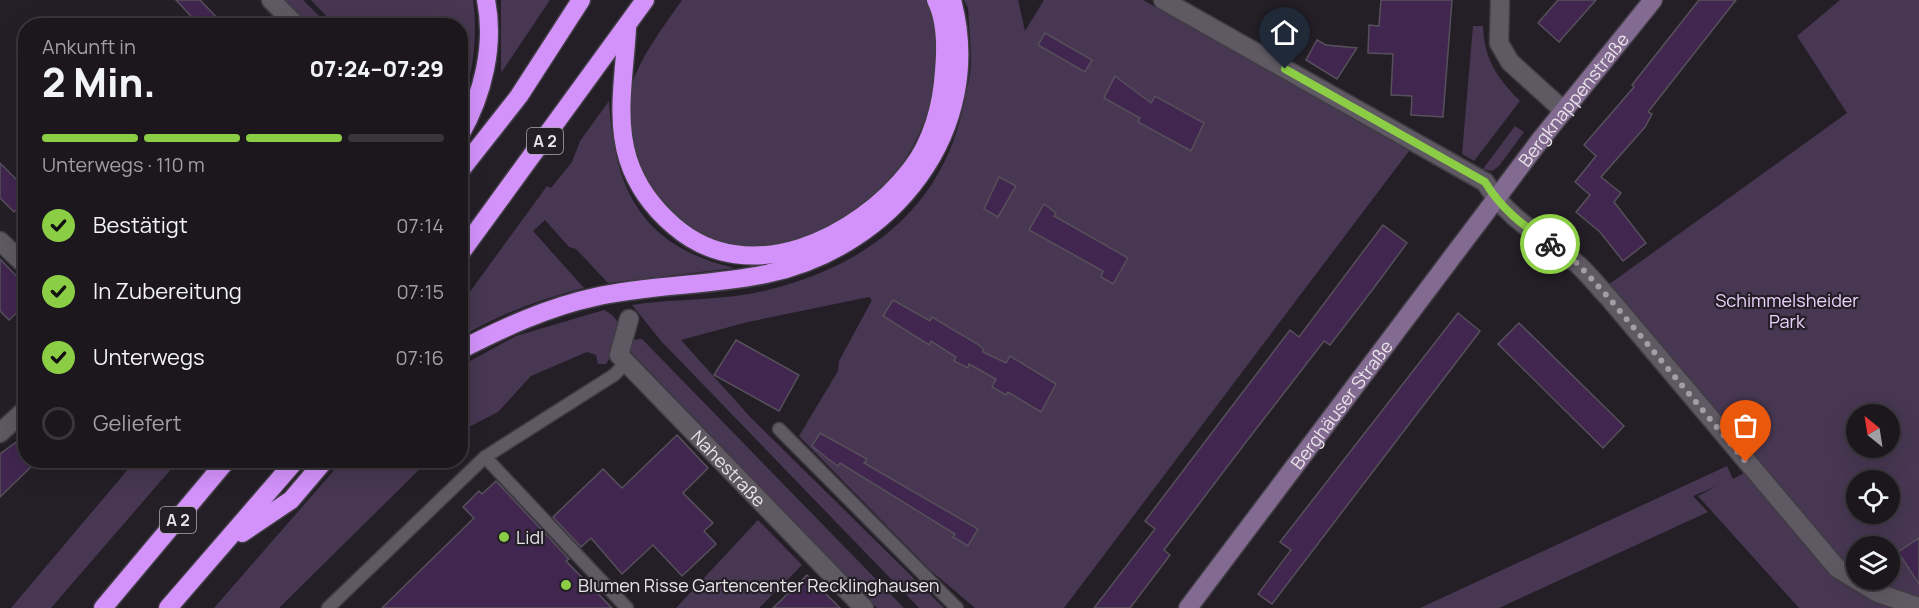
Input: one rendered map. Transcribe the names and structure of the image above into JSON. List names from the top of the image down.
{
  "streets": {
    "highway": ["A 2"],
    "street": ["Bergknappenstraße", "Berghäuser Straße", "Nahestraße"]
  },
  "crossings": [
    ["Bergknappenstraße", "Berghäuser Straße"]
  ],
  "parks": ["Schimmelsheider Park"],
  "places": ["Lidl", "Blumen Risse Gartencenter Recklinghausen"],
  "north": "top left",
  "page": {
    "heading": ["2 Min.", "Ankunft in", "07:24–07:29"],
    "bar": "Unterwegs · 110 m",
    "list": [
      ["Bestätigt", "07:14"],
      ["In Zubereitung", "07:15"],
      ["Unterwegs", "07:16"],
      "Geliefert"
    ]
  }
}
